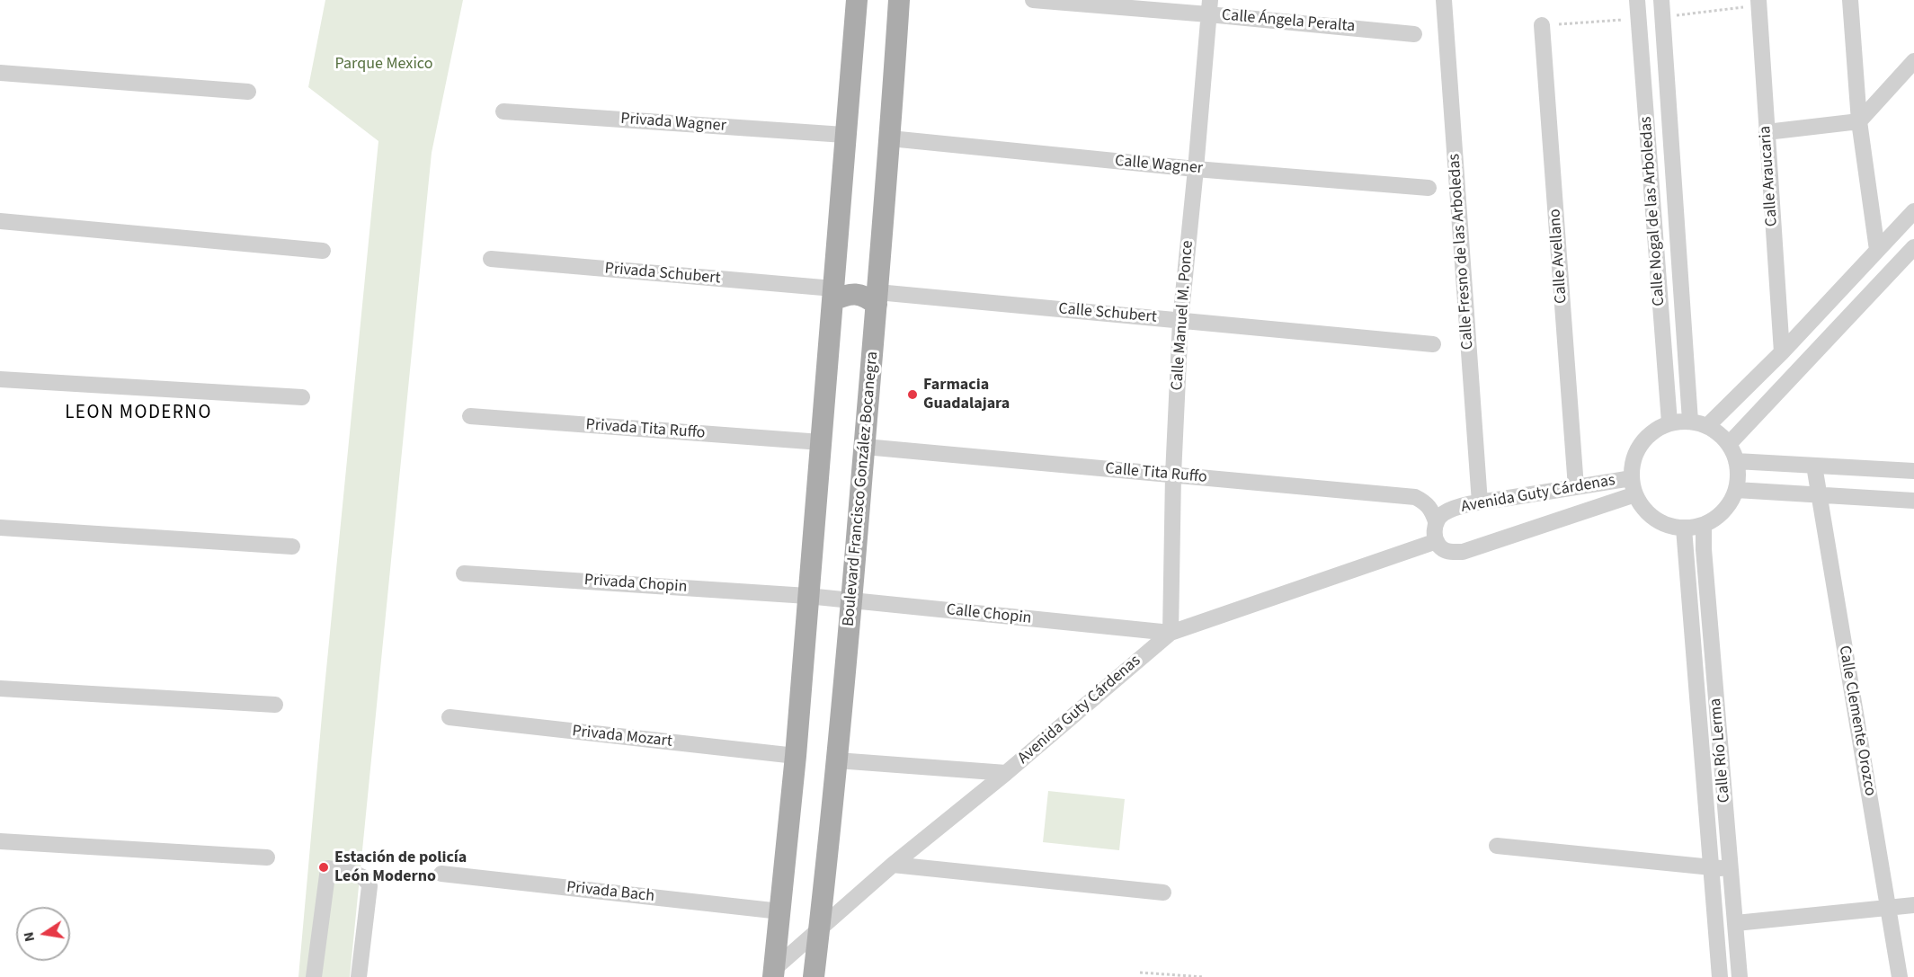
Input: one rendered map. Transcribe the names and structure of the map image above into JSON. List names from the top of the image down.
{
  "streets": {
    "main road": ["Boulevard Francisco González Bocanegra"],
    "street": [
      "Calle Ángela Peralta",
      "Privada Wagner",
      "Calle Wagner",
      "Calle Araucaria",
      "Calle Nogal de las Arboledas",
      "Calle Fresno de las Arboledas",
      "Calle Avellano",
      "Privada Schubert",
      "Calle Schubert",
      "Calle Manuel M. Ponce",
      "Privada Tita Ruffo",
      "Calle Tita Ruffo",
      "Avenida Guty Cárdenas",
      "Privada Chopin",
      "Calle Chopin",
      "Calle Clemente Orozco",
      "Privada Mozart",
      "Calle Río Lerma",
      "Privada Bach"
    ]
  },
  "crossings": [
    ["Calle Ángela Peralta", "Calle Manuel M. Ponce"],
    ["Calle Wagner", "Calle Manuel M. Ponce"],
    ["Calle Wagner", "Boulevard Francisco González Bocanegra"],
    ["Calle Nogal de las Arboledas", "Avenida Guty Cárdenas"],
    ["Calle Nogal de las Arboledas", "Calle Río Lerma"],
    ["Calle Fresno de las Arboledas", "Avenida Guty Cárdenas"],
    ["Calle Avellano", "Avenida Guty Cárdenas"],
    ["Calle Schubert", "Calle Manuel M. Ponce"],
    ["Calle Schubert", "Boulevard Francisco González Bocanegra"],
    ["Calle Manuel M. Ponce", "Calle Tita Ruffo"],
    ["Calle Manuel M. Ponce", "Avenida Guty Cárdenas"],
    ["Calle Manuel M. Ponce", "Calle Chopin"],
    ["Calle Tita Ruffo", "Boulevard Francisco González Bocanegra"],
    ["Calle Tita Ruffo", "Avenida Guty Cárdenas"],
    ["Boulevard Francisco González Bocanegra", "Avenida Guty Cárdenas"],
    ["Boulevard Francisco González Bocanegra", "Calle Chopin"],
    ["Avenida Guty Cárdenas", "Calle Chopin"],
    ["Avenida Guty Cárdenas", "Calle Río Lerma"],
    ["Privada Chopin", "Calle Chopin"]
  ],
  "districts": ["LEON MODERNO"],
  "parks": ["Parque Mexico"],
  "places": ["Farmacia Guadalajara", "Estación de policía León Moderno"],
  "north": "left"
}
